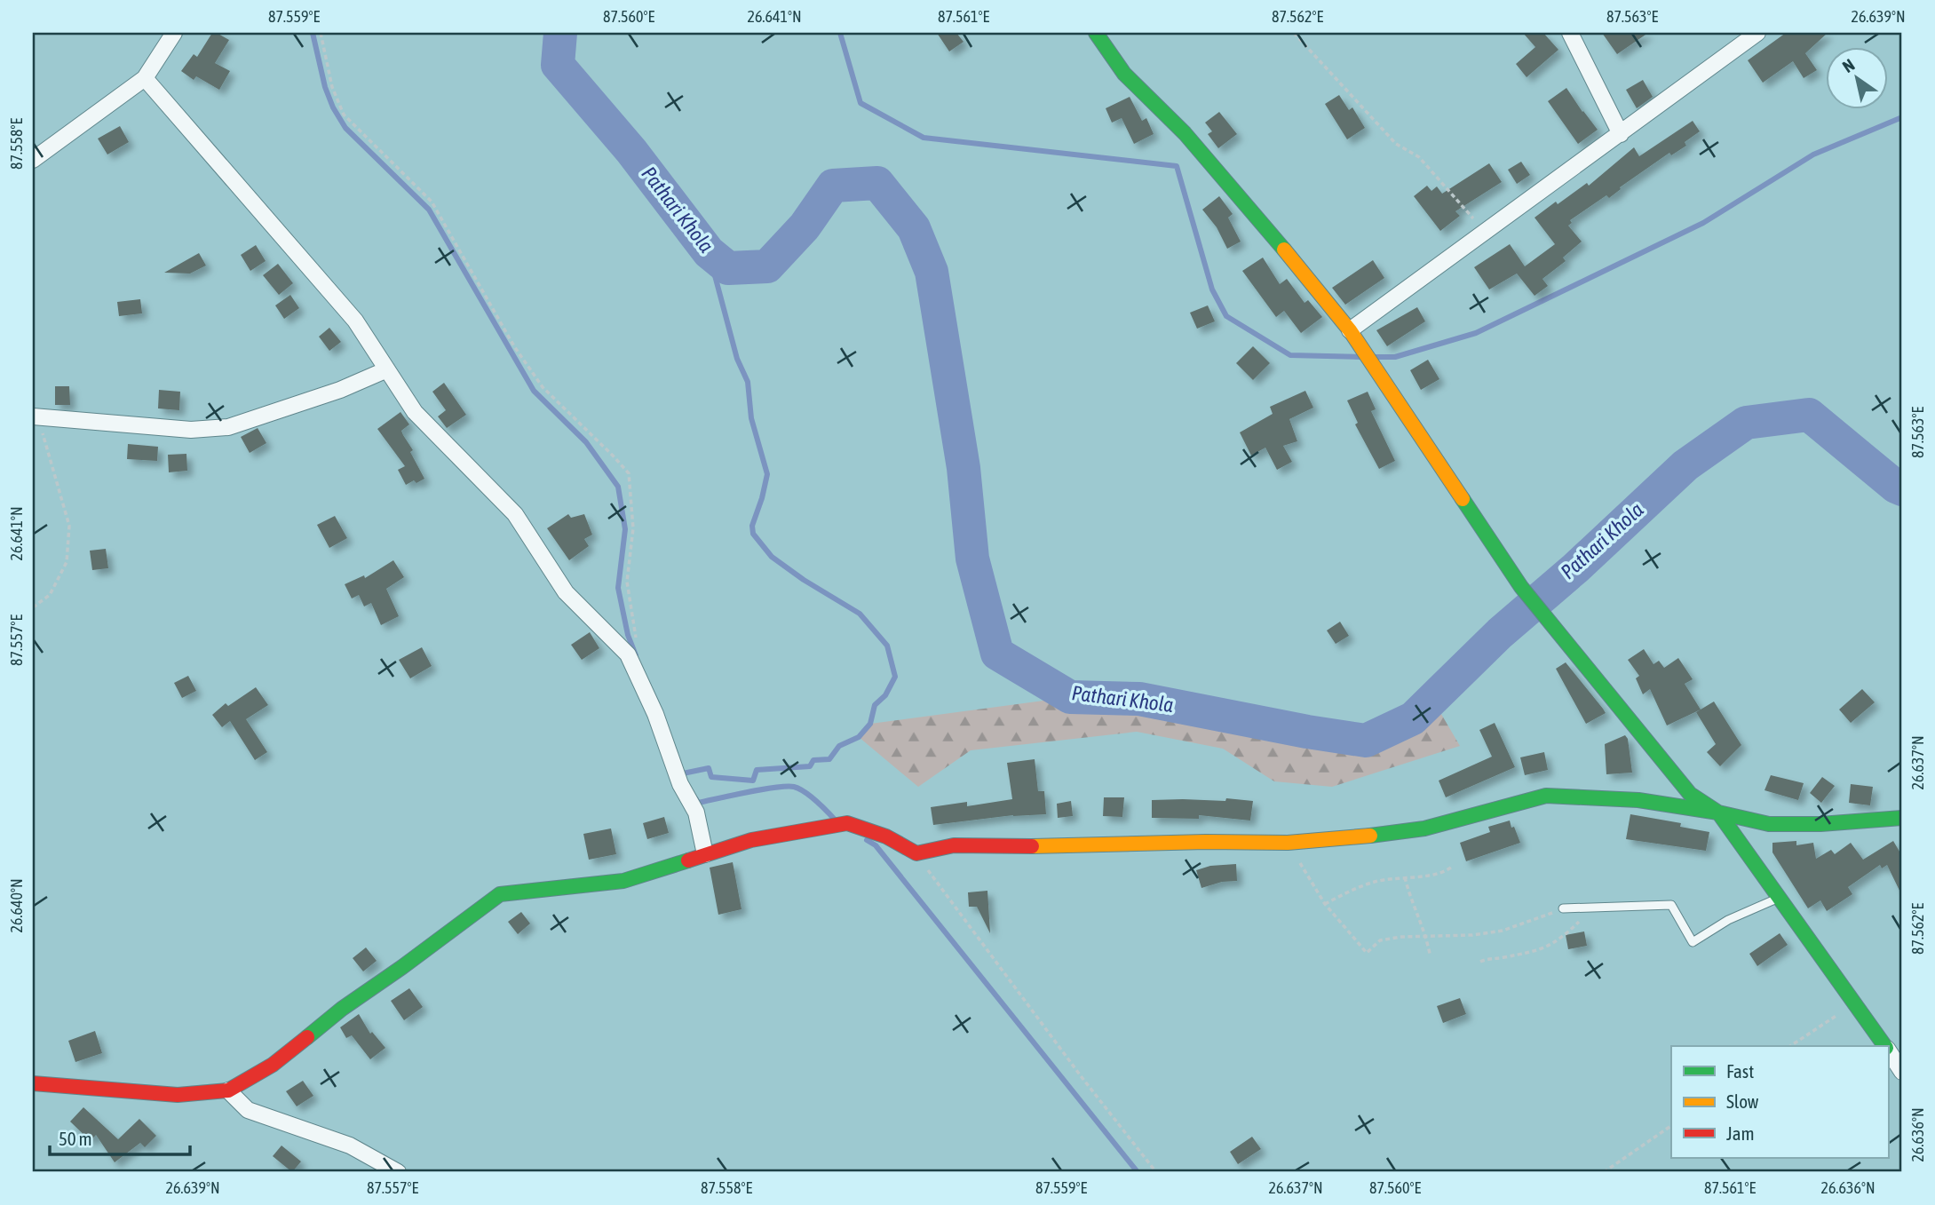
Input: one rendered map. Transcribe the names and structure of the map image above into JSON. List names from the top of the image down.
{
  "water": ["Pathari Khola"],
  "legend": ["Fast", "Slow", "Jam"],
  "scale_bar": "50 m",
  "north": "top left",
  "coordinates": [
    "87.559°E",
    "87.560°E",
    "26.641°N",
    "87.561°E",
    "87.562°E",
    "87.563°E",
    "26.639°N",
    "87.558°E",
    "87.557°E",
    "26.637°N",
    "26.640°N",
    "26.636°N"
  ]
}
